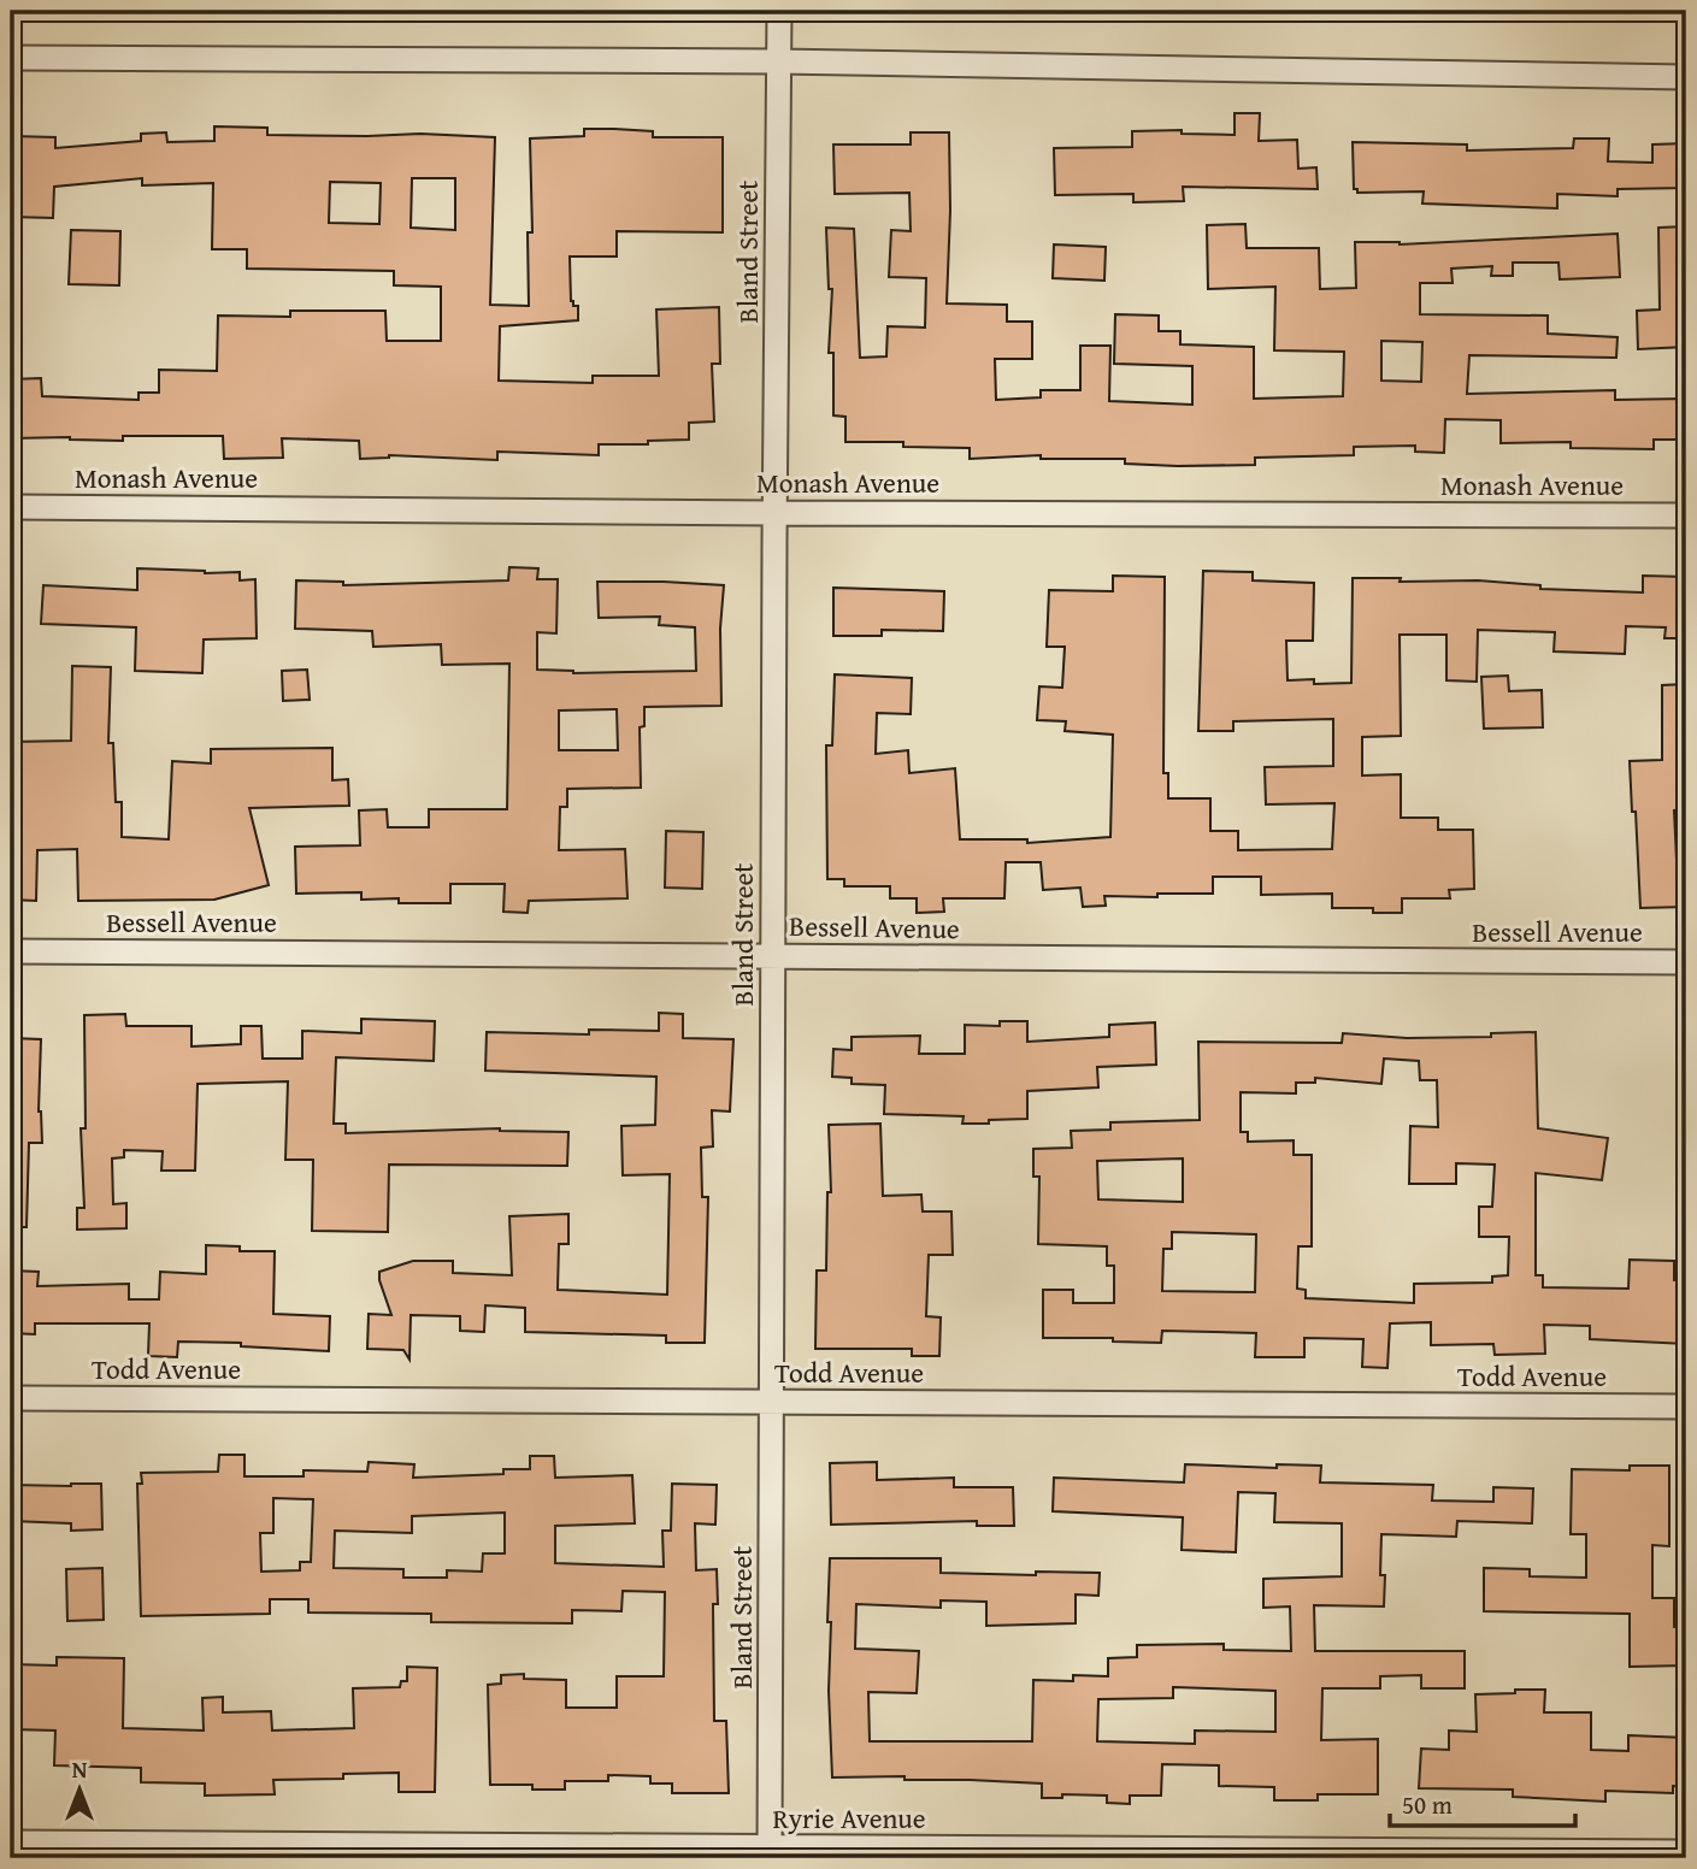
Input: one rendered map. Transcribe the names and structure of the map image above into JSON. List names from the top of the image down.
{
  "streets": {
    "street": [
      "Bland Street",
      "Monash Avenue",
      "Bessell Avenue",
      "Todd Avenue",
      "Ryrie Avenue"
    ]
  },
  "crossings": [
    ["Bland Street", "Monash Avenue"],
    ["Bland Street", "Bessell Avenue"],
    ["Bland Street", "Todd Avenue"],
    ["Bland Street", "Ryrie Avenue"]
  ],
  "scale_bar": "50 m",
  "north": "top"
}
